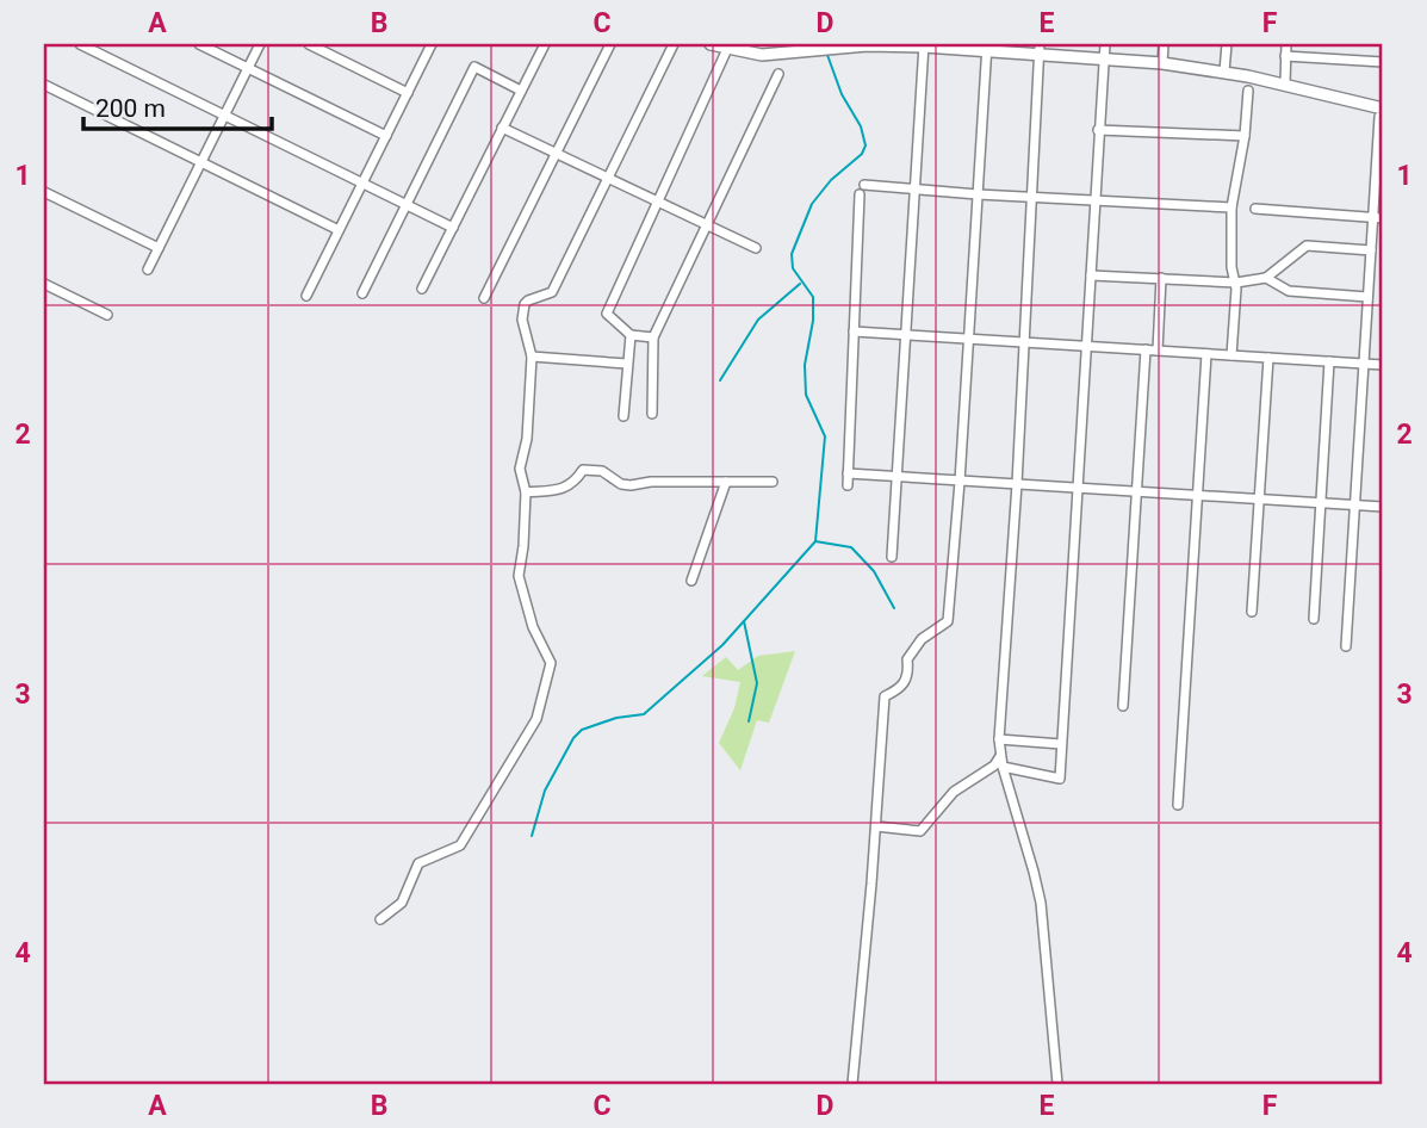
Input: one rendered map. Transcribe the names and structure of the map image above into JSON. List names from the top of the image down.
{
  "scale_bar": "200 m",
  "grid": {
    "columns": [
      "A",
      "B",
      "C",
      "D",
      "E",
      "F"
    ],
    "rows": [
      "1",
      "2",
      "3",
      "4"
    ]
  }
}
